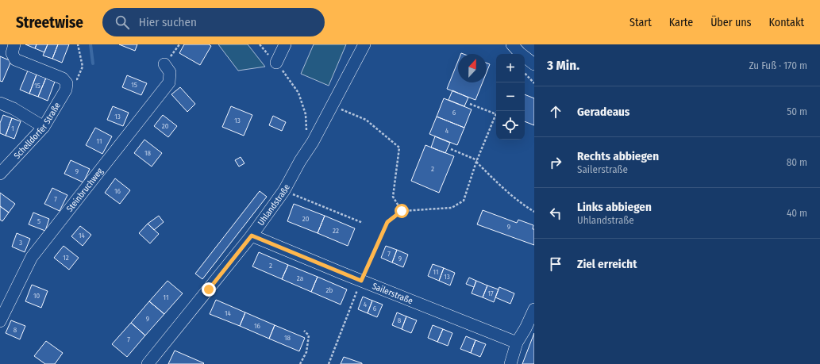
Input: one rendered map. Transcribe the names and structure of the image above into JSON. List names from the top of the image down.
{
  "streets": {
    "street": [
      "Schelldorfer Straße",
      "Steinbruchweg",
      "Uhlandstraße",
      "Sailerstraße"
    ]
  },
  "crossings": [
    ["Uhlandstraße", "Sailerstraße"]
  ],
  "house_numbers": [
    "15",
    "15",
    "6",
    "13",
    "13",
    "20",
    "1",
    "4",
    "11",
    "18",
    "2",
    "9",
    "16",
    "7",
    "20",
    "5",
    "9",
    "22",
    "14",
    "3",
    "7",
    "12",
    "9",
    "2",
    "11",
    "13",
    "2a",
    "2b",
    "17",
    "10",
    "11",
    "4",
    "6",
    "14",
    "9",
    "8",
    "16",
    "8",
    "18",
    "7"
  ],
  "north": "top",
  "page": {
    "header": "Streetwise",
    "search": "Hier suchen",
    "nav": [
      "Start",
      "Karte",
      "Über uns",
      "Kontakt"
    ],
    "heading": ["3 Min.", "Zu Fuß · 170 m"],
    "map_buttons": ["+", "−"],
    "list": [
      ["Geradeaus", "50 m"],
      ["Rechts abbiegen", "Sailerstraße", "80 m"],
      ["Links abbiegen", "Uhlandstraße", "40 m"],
      "Ziel erreicht"
    ]
  }
}
